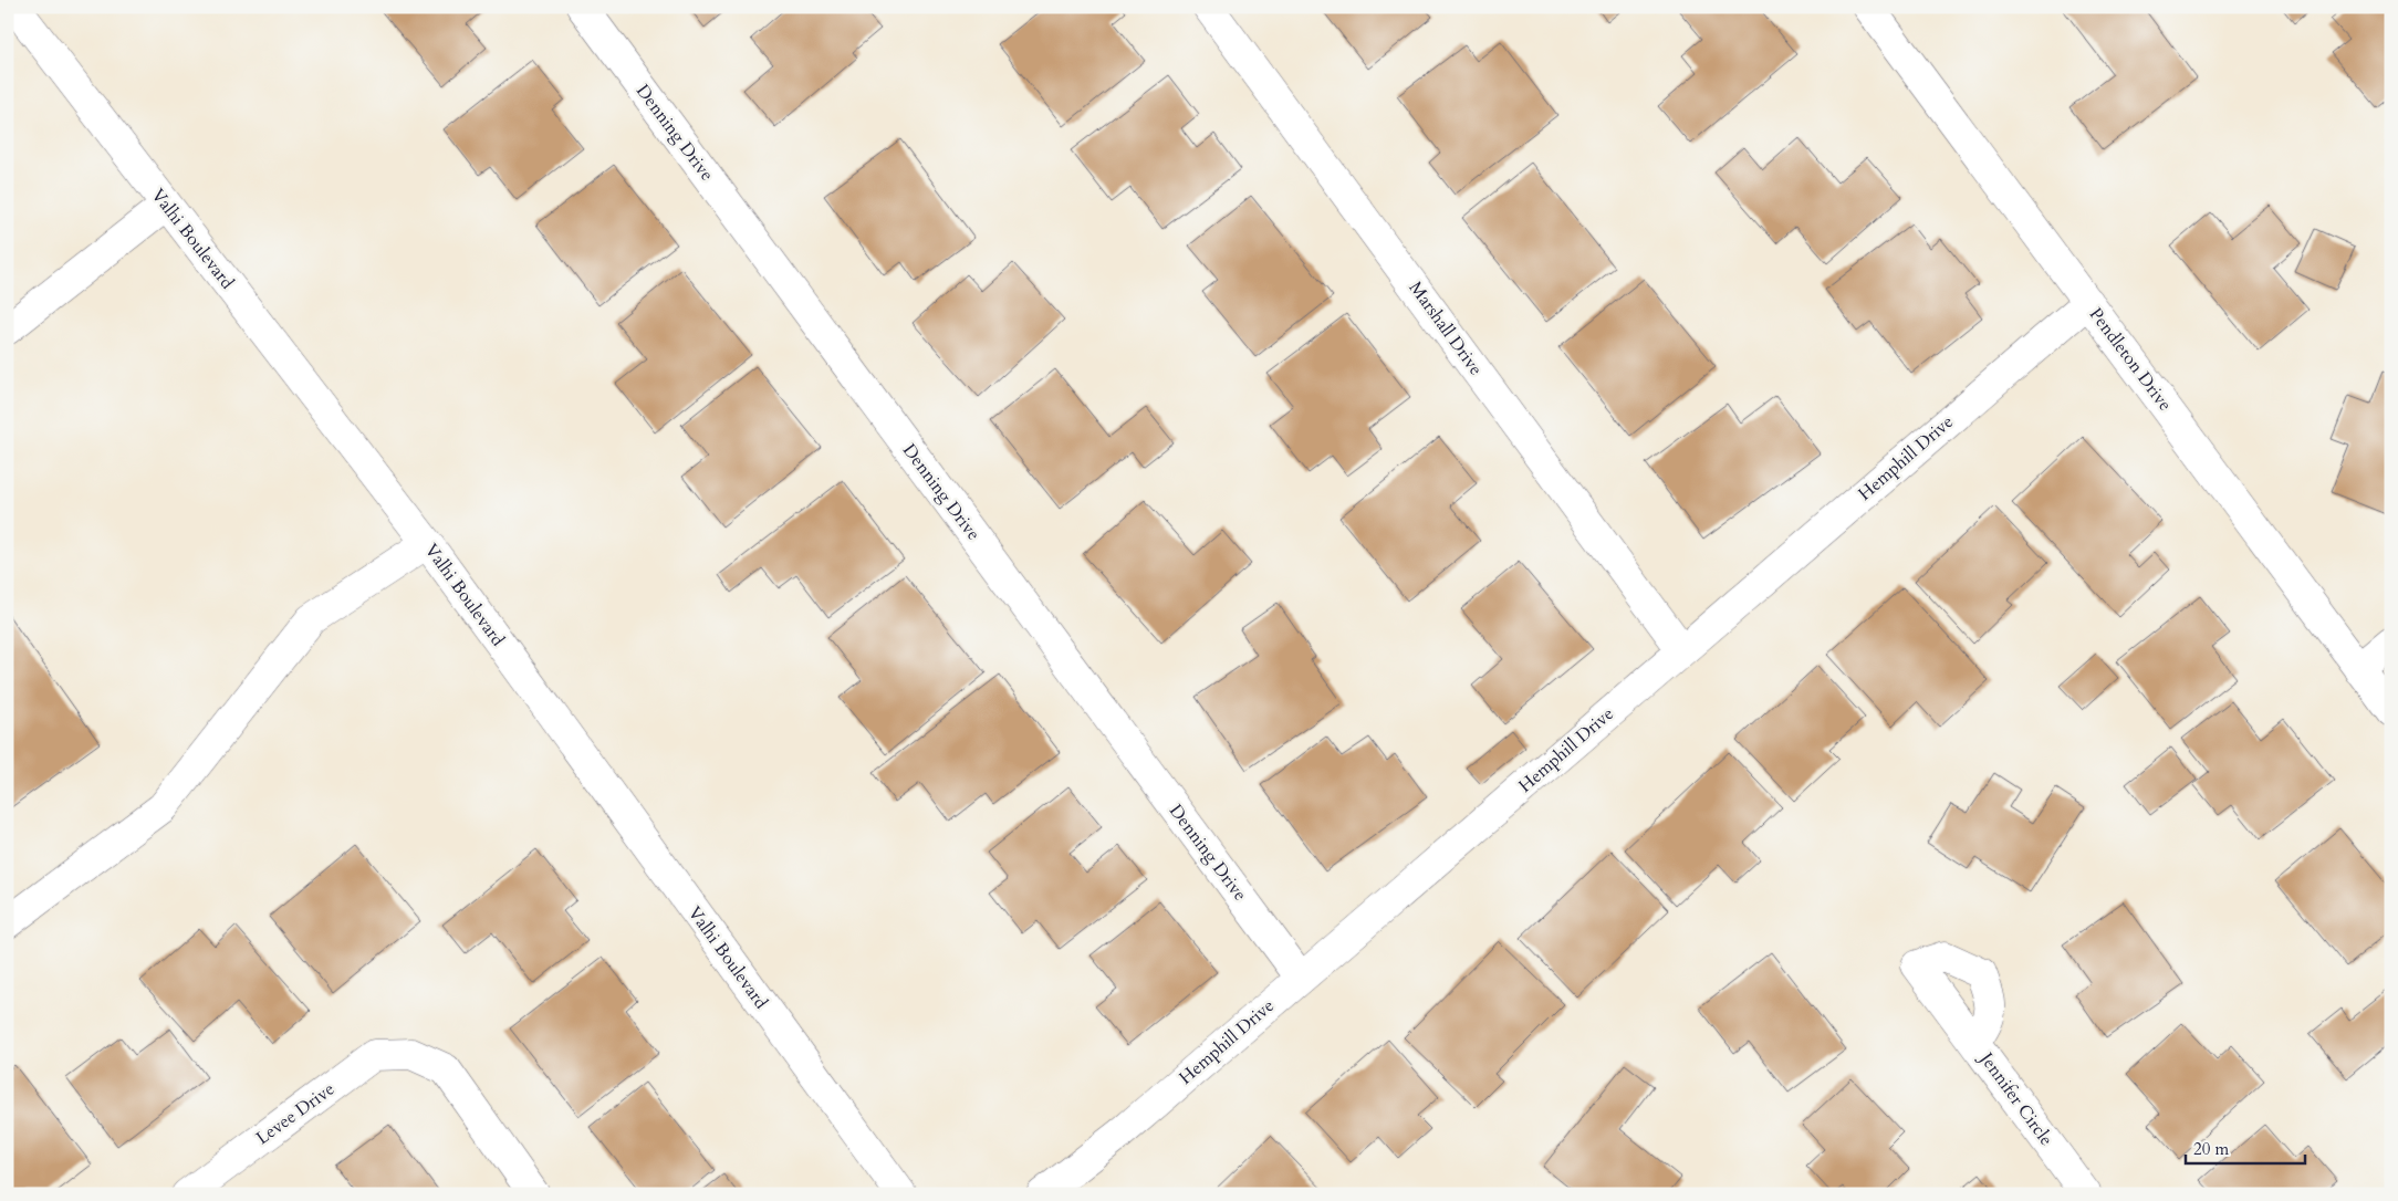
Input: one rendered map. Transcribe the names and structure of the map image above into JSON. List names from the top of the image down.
{
  "streets": {
    "street": [
      "Denning Drive",
      "Valhi Boulevard",
      "Marshall Drive",
      "Pendleton Drive",
      "Hemphill Drive",
      "Jennifer Circle",
      "Levee Drive"
    ]
  },
  "crossings": [
    ["Denning Drive", "Hemphill Drive"],
    ["Marshall Drive", "Hemphill Drive"],
    ["Pendleton Drive", "Hemphill Drive"]
  ],
  "scale_bar": "20 m"
}
